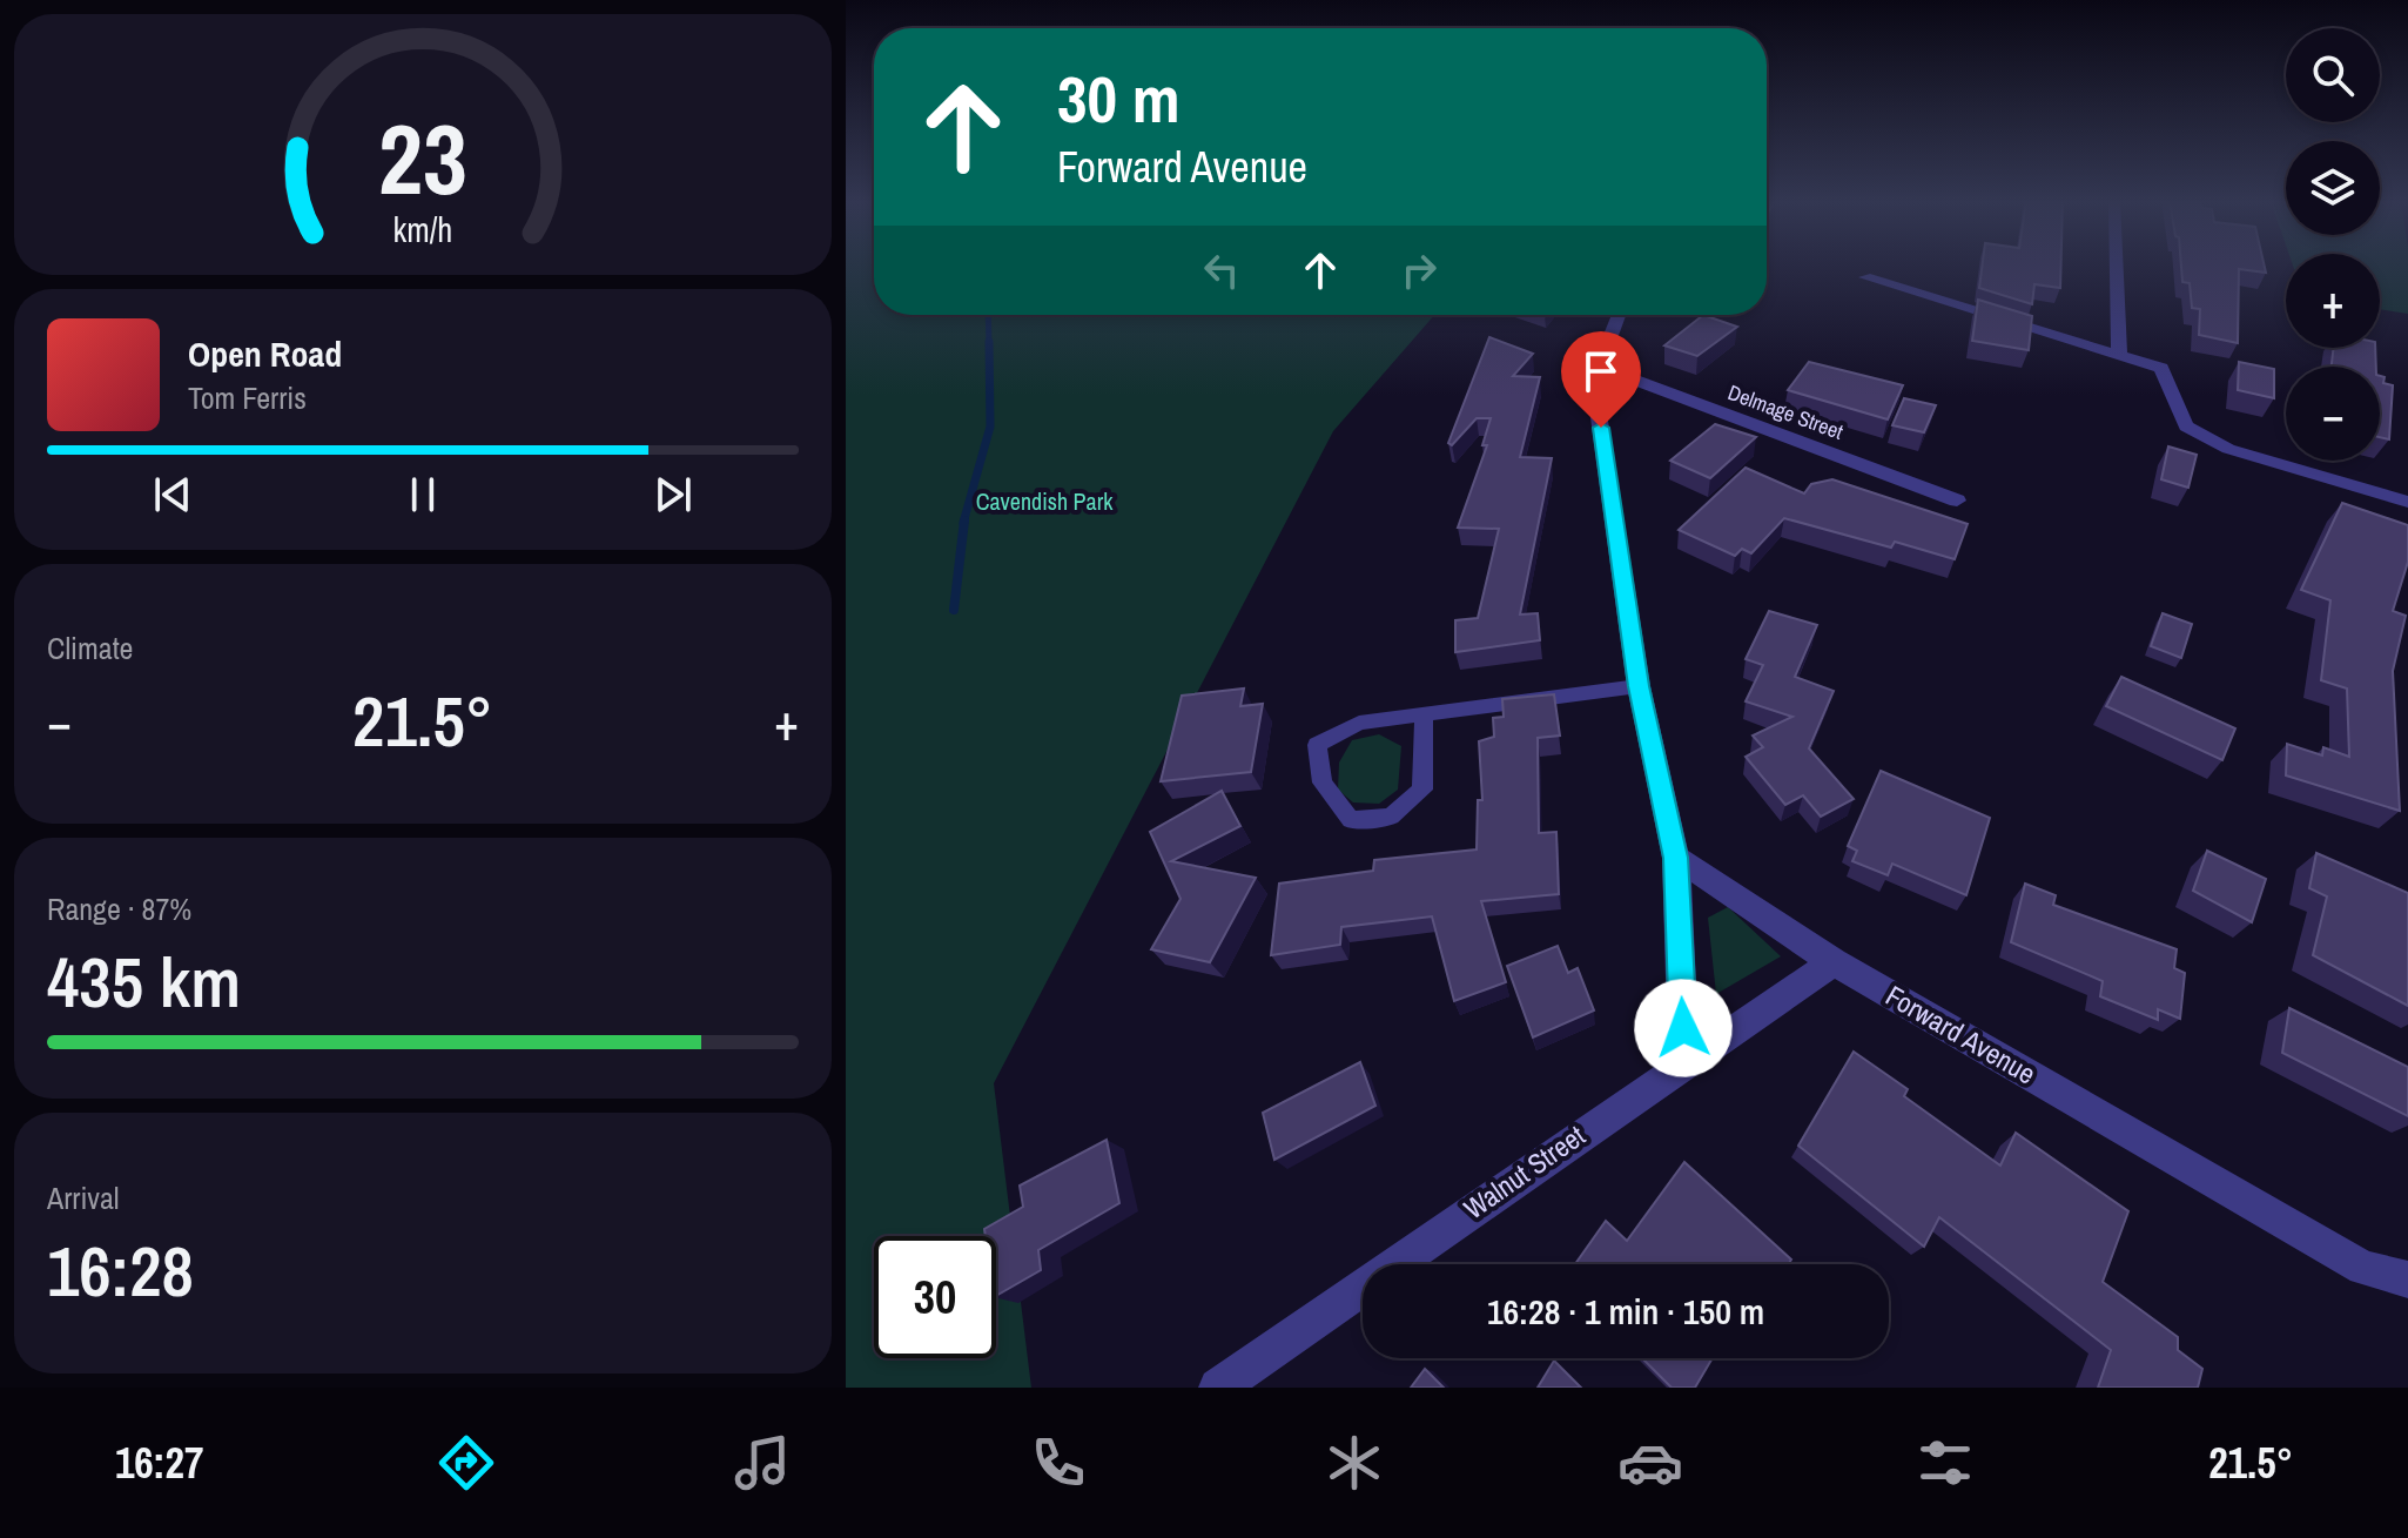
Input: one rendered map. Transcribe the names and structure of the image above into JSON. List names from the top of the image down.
{
  "streets": {
    "street": ["Delmage Street", "Forward Avenue", "Walnut Street"]
  },
  "crossings": [
    ["Forward Avenue", "Walnut Street"]
  ],
  "parks": ["Cavendish Park"],
  "page": {
    "map_buttons": ["+", "−"],
    "turn": ["30 m", "Forward Avenue"],
    "song": ["Open Road", "Tom Ferris"],
    "tile": [
      "Climate",
      ["Range · 87%", "435 km"],
      ["Arrival", "16:28"]
    ],
    "heat": ["−", "21.5°", "+"],
    "limit": "30",
    "trip": "16:28 · 1 min · 150 m",
    "tabs": ["16:27", "21.5°"],
    "gauge": ["23", "km/h"]
  }
}
